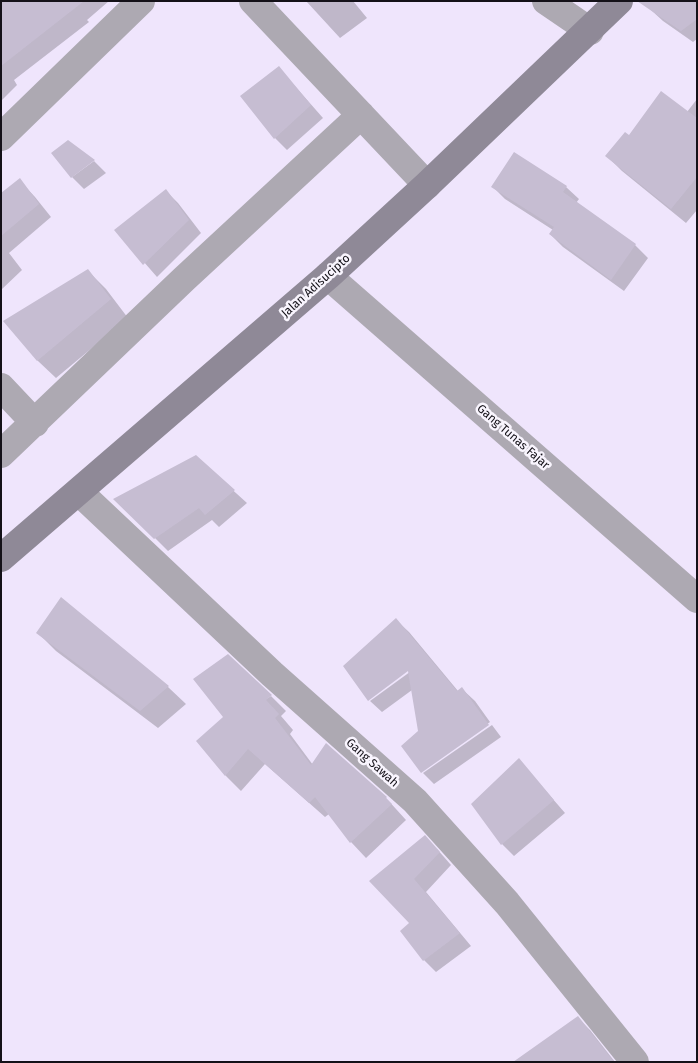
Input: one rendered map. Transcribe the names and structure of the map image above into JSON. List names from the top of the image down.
{
  "streets": {
    "main road": ["Jalan Adisucipto"],
    "street": ["Gang Tunas Fajar", "Gang Sawah"]
  },
  "crossings": [
    ["Jalan Adisucipto", "Gang Tunas Fajar"],
    ["Jalan Adisucipto", "Gang Sawah"]
  ]
}
